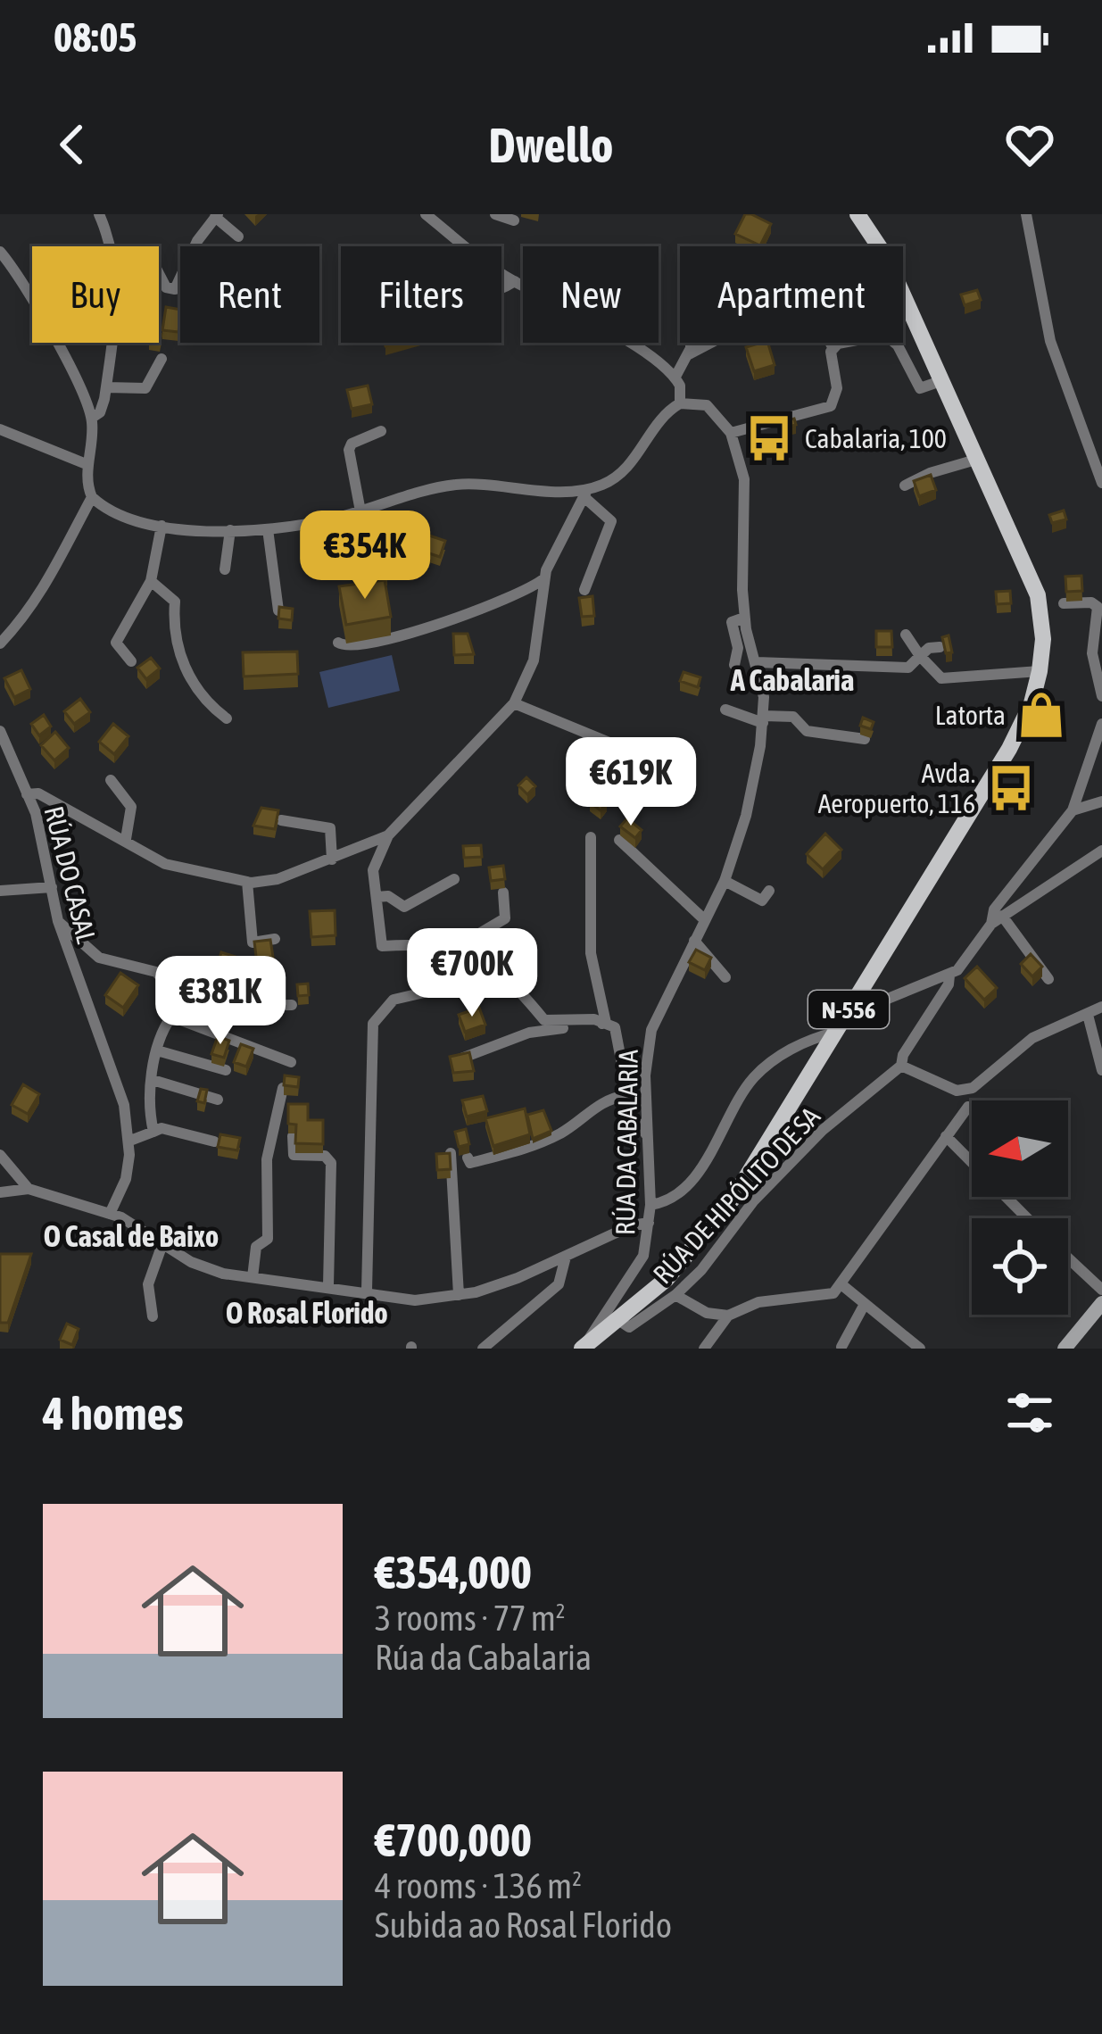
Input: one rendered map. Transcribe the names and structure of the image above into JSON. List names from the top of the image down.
{
  "streets": {
    "main road": ["N-556"],
    "street": ["RÚA DO CASAL", "RÚA DA CABALARIA", "RÚA DE HIPÓLITO DE SA"]
  },
  "crossings": [
    ["N-556", "RÚA DE HIPÓLITO DE SA"]
  ],
  "districts": ["A Cabalaria", "O Casal de Baixo", "O Rosal Florido"],
  "places": {
    "bus stop": ["Cabalaria, 100", "Avda. Aeropuerto, 116"],
    "shop": ["Latorta"]
  },
  "north": "left",
  "page": {
    "status": "08:05",
    "header": "Dwello",
    "chip": [
      "Buy",
      "Rent",
      "Filters",
      "New",
      "Apartment"
    ],
    "price": [
      "€354K",
      "€619K",
      "€700K",
      "€381K"
    ],
    "heading": "4 homes",
    "list": [
      {
        "name": "€354,000",
        "note": "3 rooms · 77 m² · Rúa da Cabalaria"
      },
      {
        "name": "€700,000",
        "note": "4 rooms · 136 m² · Subida ao Rosal Florido"
      }
    ]
  }
}
